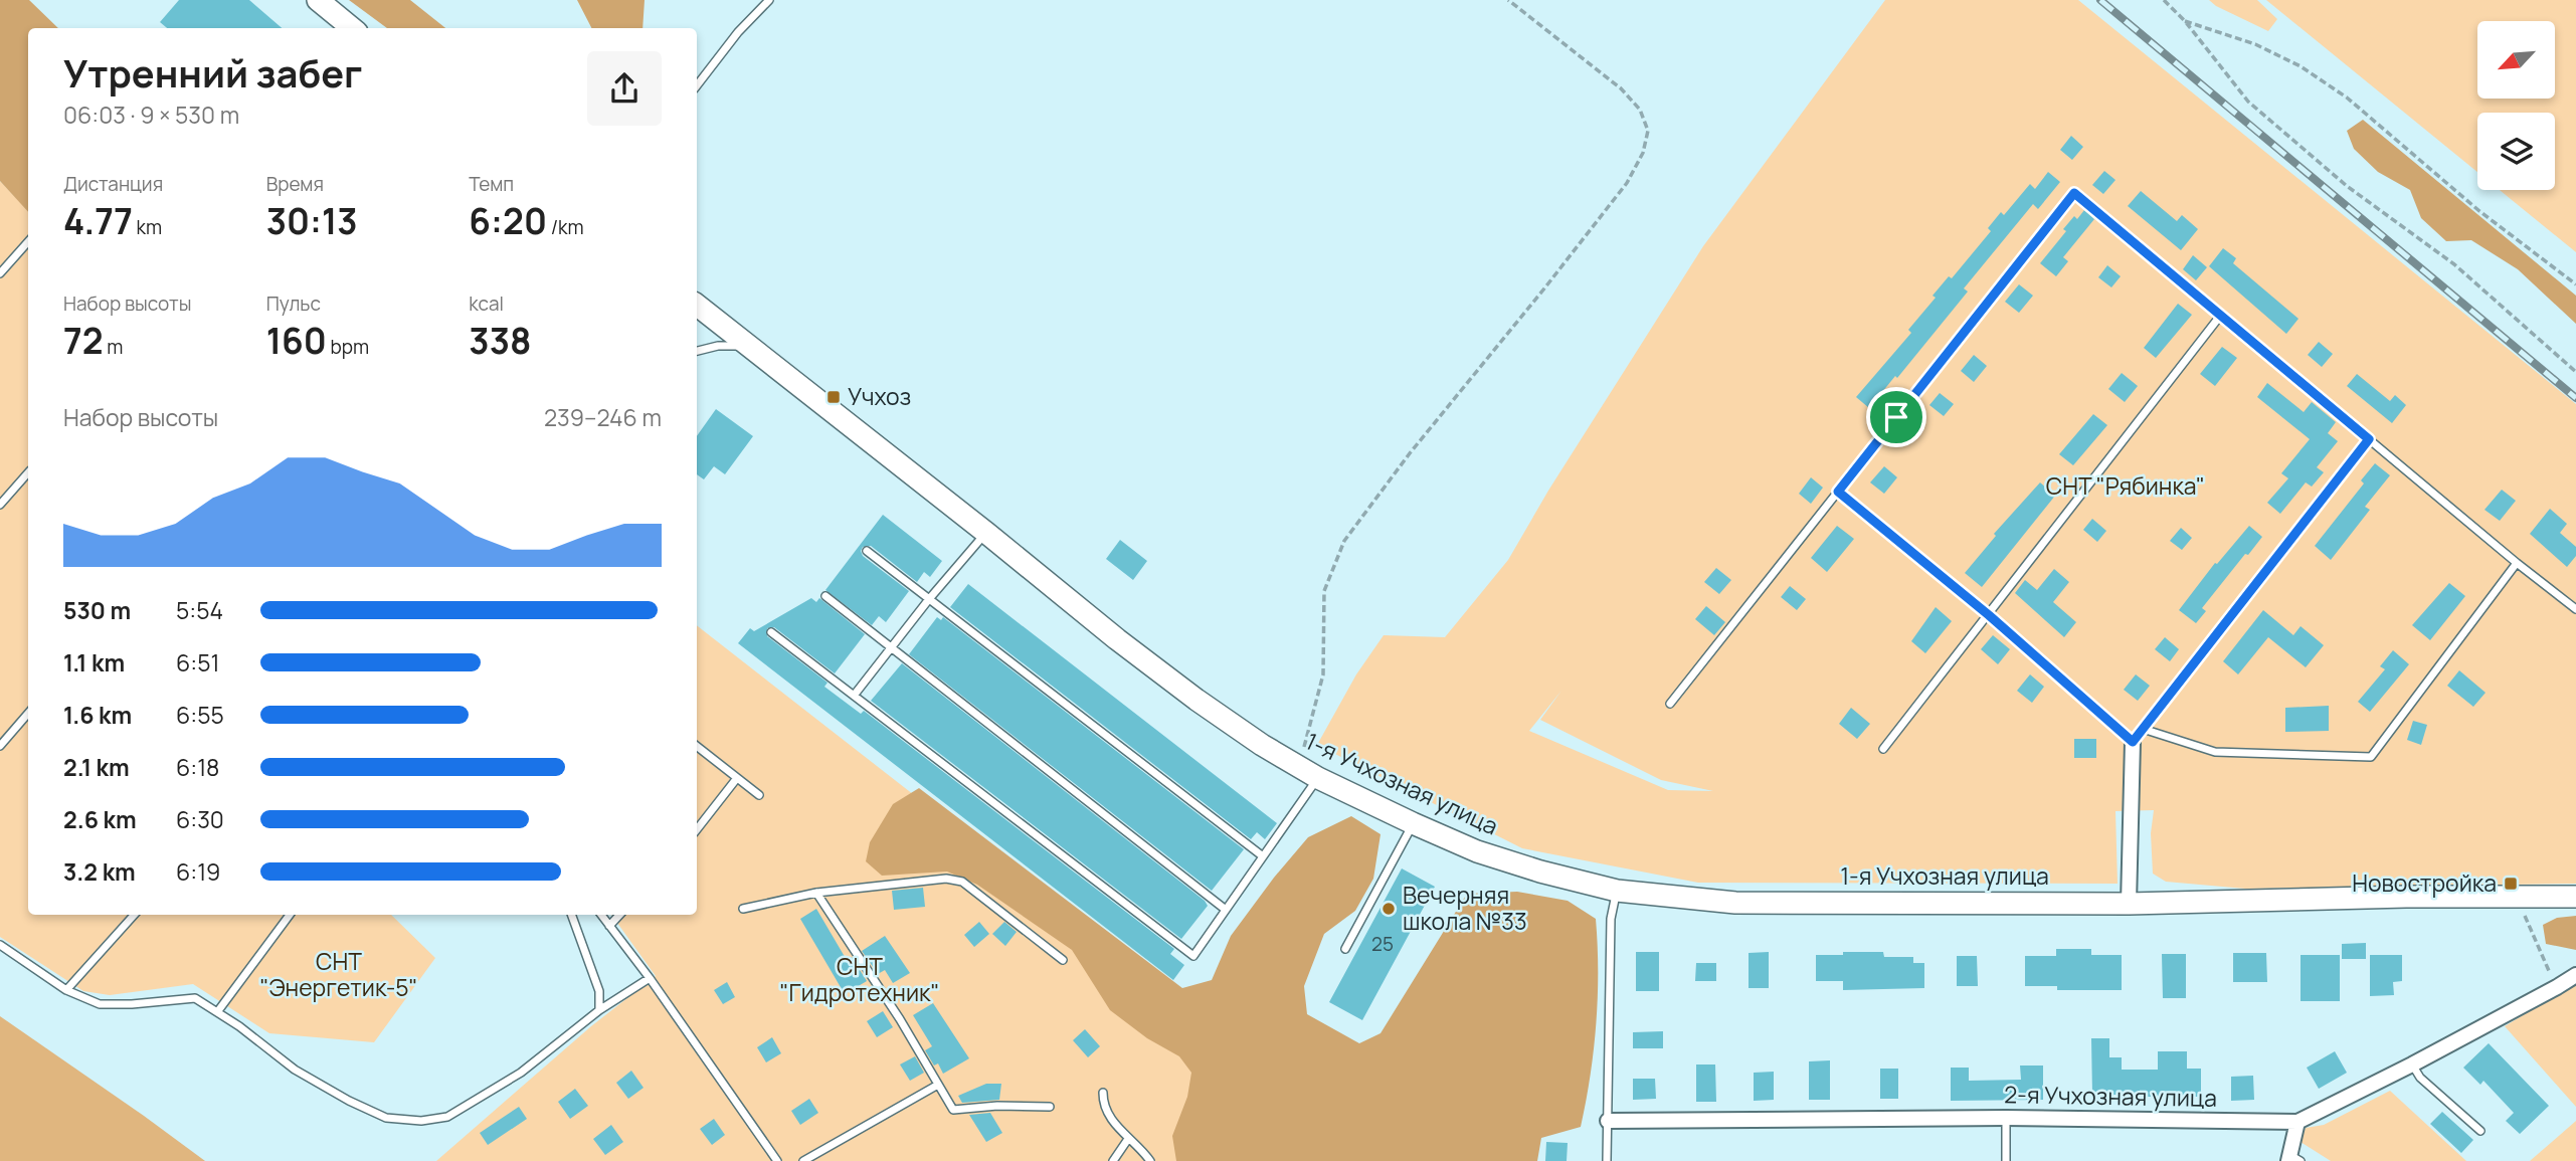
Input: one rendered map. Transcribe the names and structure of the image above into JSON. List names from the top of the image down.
{
  "streets": {
    "street": ["1-я Учхозная улица", "2-я Учхозная улица"]
  },
  "parks": ["СНТ \"Рябинка\"", "СНТ \"Энергетик-5\"", "СНТ \"Гидротехник\""],
  "places": {
    "transit": ["Учхоз", "Новостройка"],
    "other": ["Вечерняя школа №33"]
  },
  "house_numbers": ["25"],
  "north": "bottom left",
  "page": {
    "heading": ["Утренний забег", "06:03 · 9 × 530 m"],
    "stats": [
      ["Дистанция", "4.77 km"],
      ["Время", "30:13"],
      ["Темп", "6:20 /km"],
      ["Набор высоты", "72 m"],
      ["Пульс", "160 bpm"],
      ["kcal", "338"]
    ],
    "chart": ["Набор высоты", "239–246 m"],
    "list": [
      {
        "name": "530 m",
        "note": "5:54"
      },
      {
        "name": "1.1 km",
        "note": "6:51"
      },
      {
        "name": "1.6 km",
        "note": "6:55"
      },
      {
        "name": "2.1 km",
        "note": "6:18"
      },
      {
        "name": "2.6 km",
        "note": "6:30"
      },
      {
        "name": "3.2 km",
        "note": "6:19"
      }
    ]
  }
}
